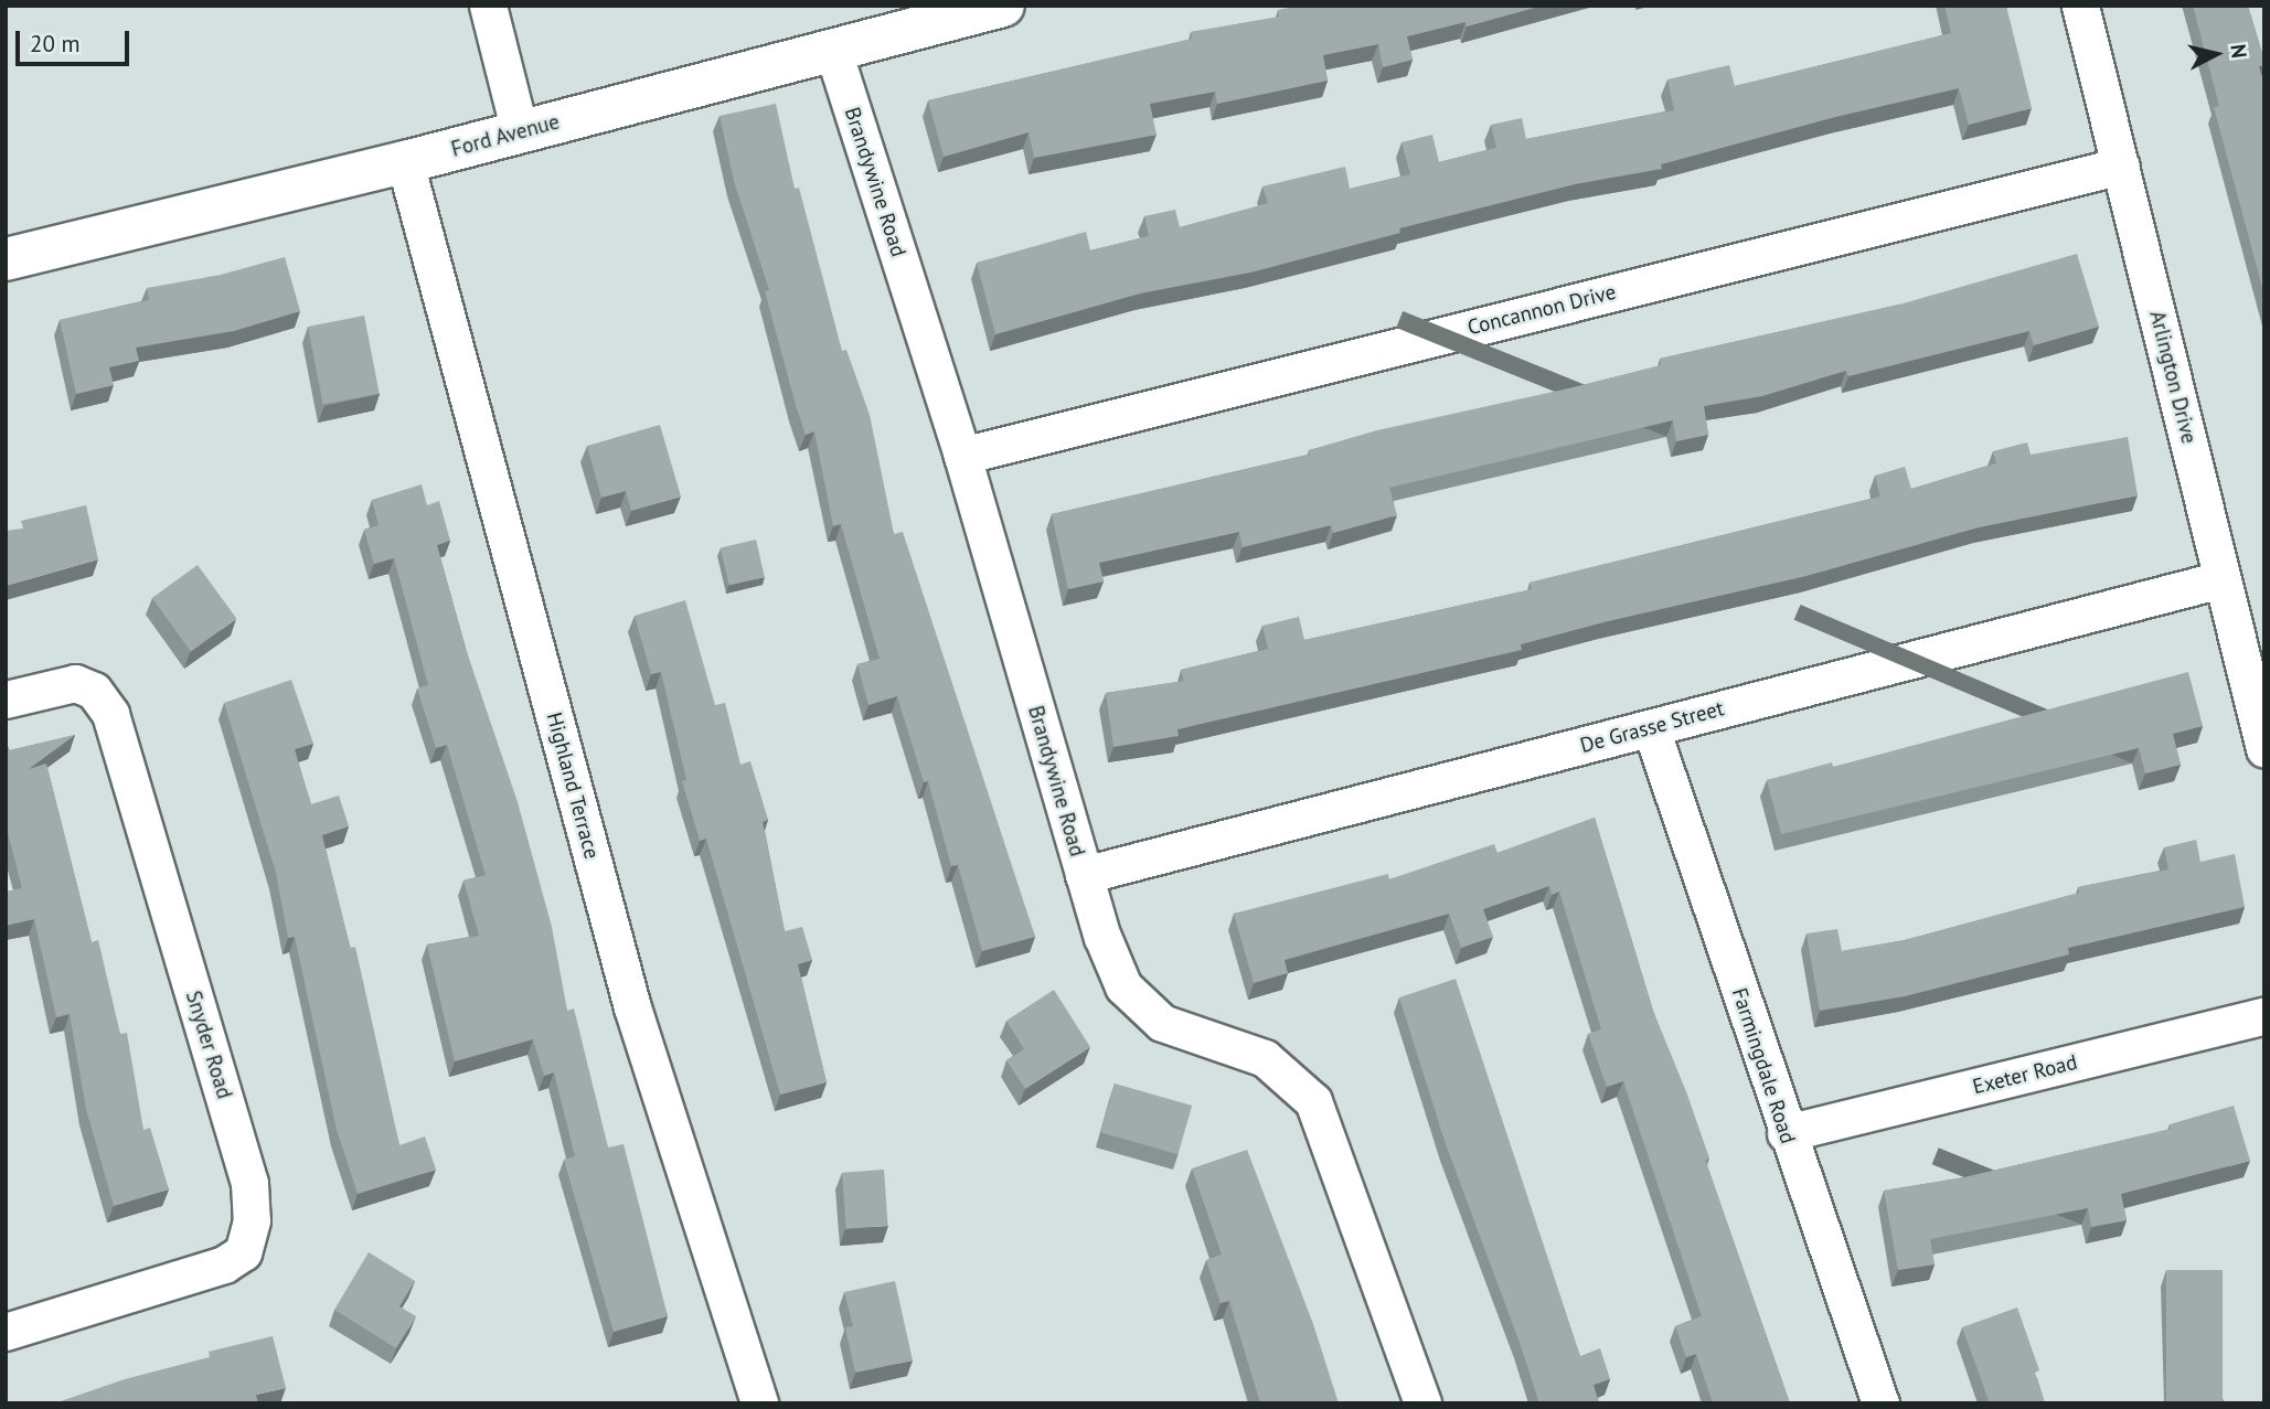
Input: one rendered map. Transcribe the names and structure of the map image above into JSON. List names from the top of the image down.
{
  "streets": {
    "street": [
      "Ford Avenue",
      "Brandywine Road",
      "Concannon Drive",
      "Arlington Drive",
      "De Grasse Street",
      "Highland Terrace",
      "Snyder Road",
      "Farmingdale Road",
      "Exeter Road"
    ]
  },
  "crossings": [
    ["Ford Avenue", "Brandywine Road"],
    ["Ford Avenue", "Highland Terrace"],
    ["Brandywine Road", "Concannon Drive"],
    ["Brandywine Road", "De Grasse Street"],
    ["Concannon Drive", "Arlington Drive"],
    ["Arlington Drive", "De Grasse Street"],
    ["De Grasse Street", "Farmingdale Road"],
    ["Farmingdale Road", "Exeter Road"]
  ],
  "scale_bar": "20 m",
  "north": "right"
}
